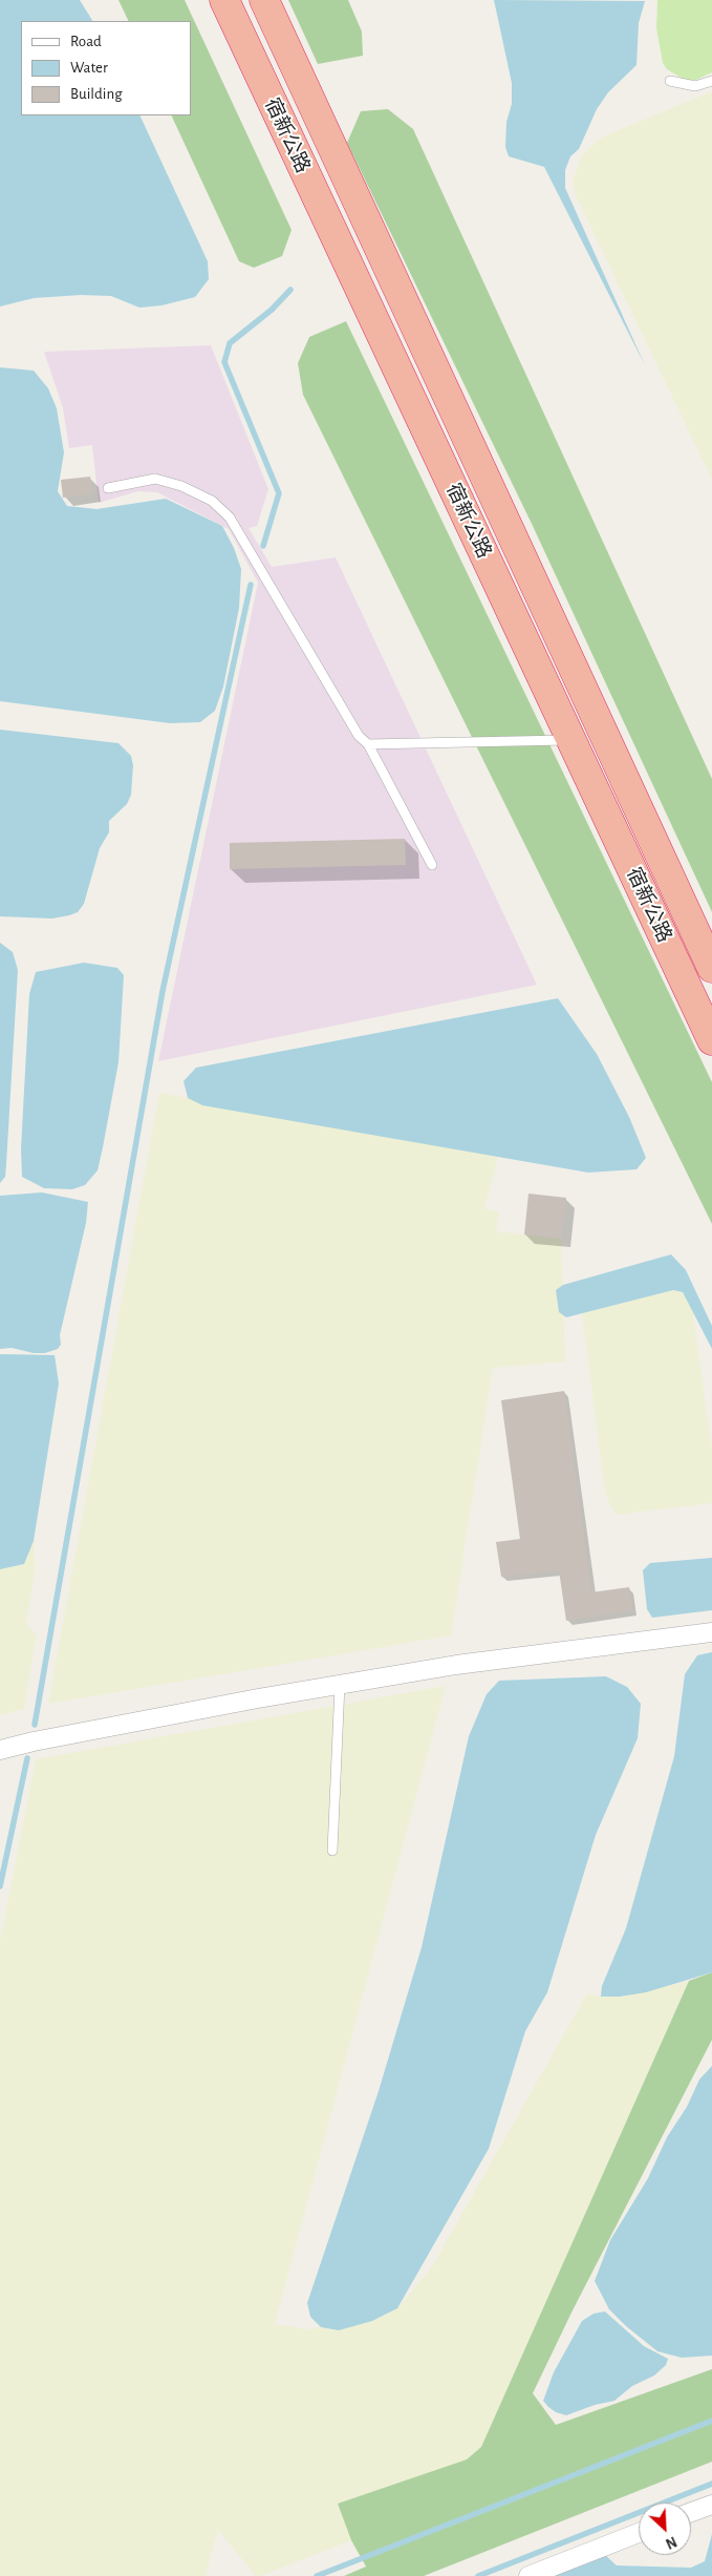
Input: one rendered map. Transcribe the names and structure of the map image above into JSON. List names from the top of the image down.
{
  "streets": {
    "highway": ["宿新公路"]
  },
  "legend": ["Road", "Water", "Building"],
  "north": "bottom right"
}
